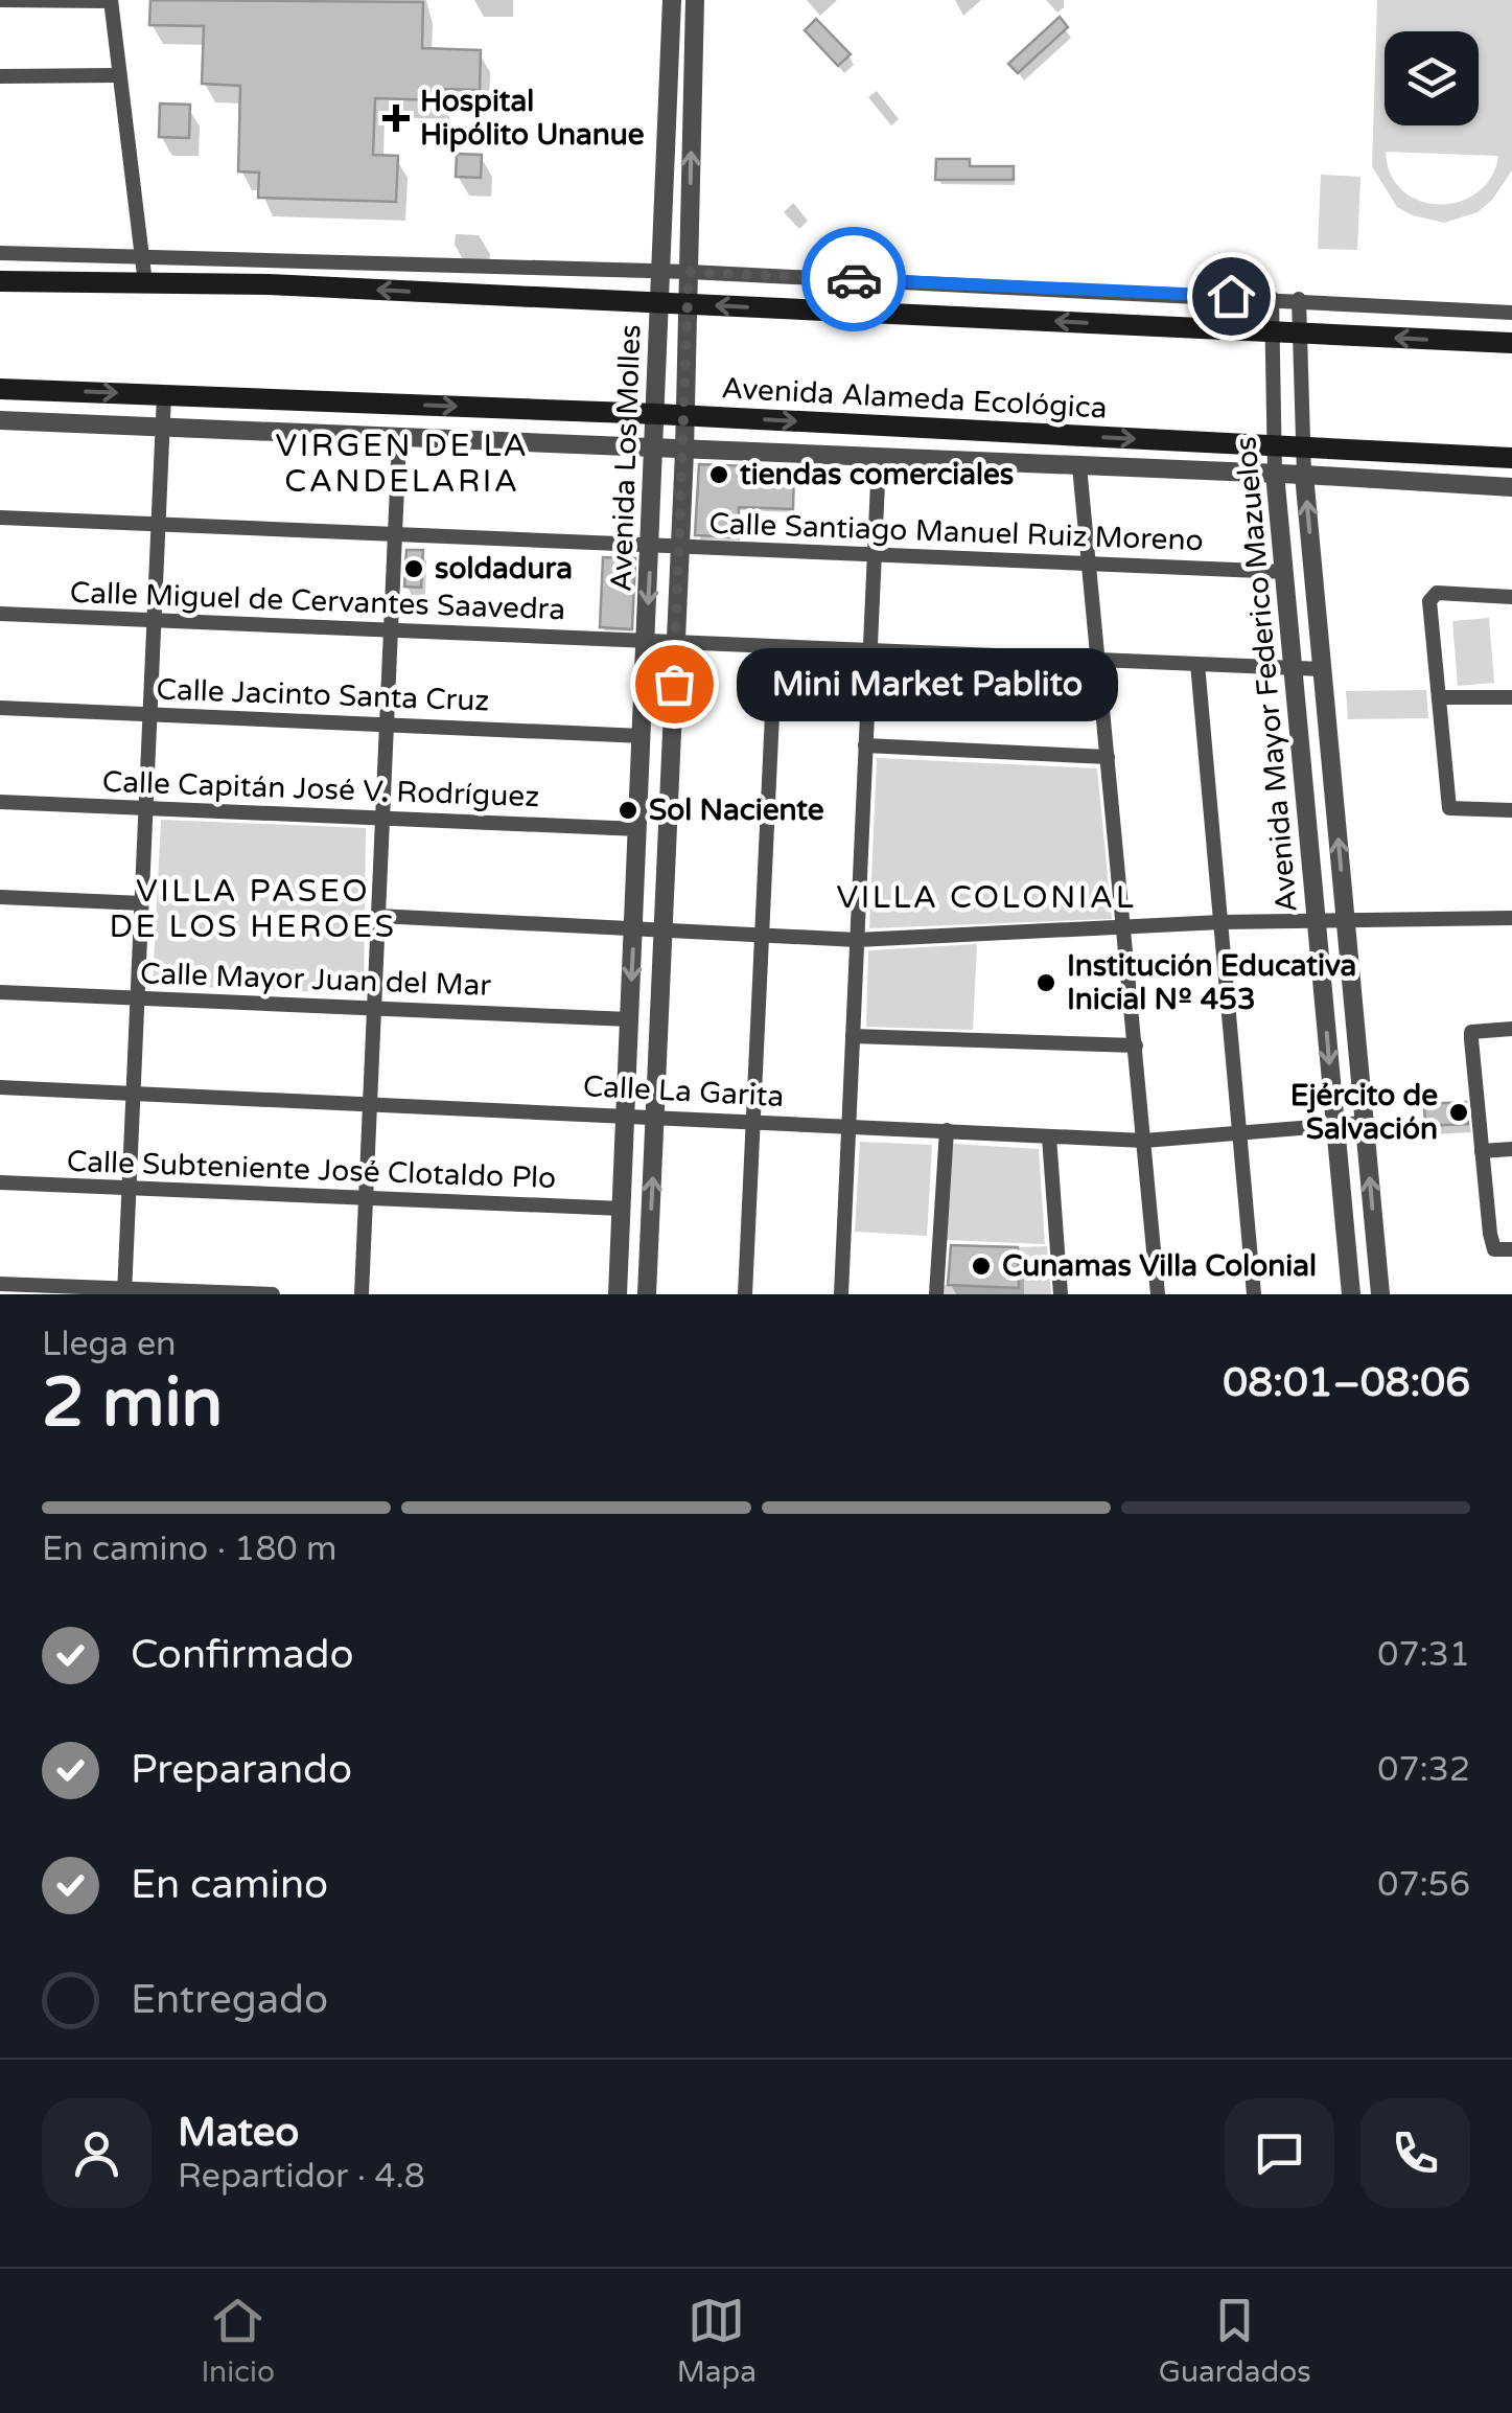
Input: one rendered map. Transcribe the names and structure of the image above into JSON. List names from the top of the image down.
{
  "streets": {
    "main road": ["Avenida Alameda Ecológica"],
    "street": [
      "Avenida Los Molles",
      "Calle Santiago Manuel Ruiz Moreno",
      "Calle Miguel de Cervantes Saavedra",
      "Avenida Mayor Federico Mazuelos",
      "Calle Jacinto Santa Cruz",
      "Calle Capitán José V. Rodríguez",
      "Calle Mayor Juan del Mar",
      "Calle La Garita",
      "Calle Subteniente José Clotaldo Plo"
    ]
  },
  "crossings": [
    ["Avenida Alameda Ecológica", "Avenida Los Molles"],
    ["Avenida Alameda Ecológica", "Avenida Mayor Federico Mazuelos"],
    ["Avenida Los Molles", "Calle Santiago Manuel Ruiz Moreno"],
    ["Avenida Los Molles", "Calle Miguel de Cervantes Saavedra"],
    ["Avenida Los Molles", "Calle Jacinto Santa Cruz"],
    ["Avenida Los Molles", "Calle Capitán José V. Rodríguez"],
    ["Avenida Los Molles", "Calle Mayor Juan del Mar"],
    ["Avenida Los Molles", "Calle La Garita"],
    ["Avenida Los Molles", "Calle Subteniente José Clotaldo Plo"],
    ["Calle Santiago Manuel Ruiz Moreno", "Avenida Mayor Federico Mazuelos"],
    ["Calle Miguel de Cervantes Saavedra", "Avenida Mayor Federico Mazuelos"],
    ["Avenida Mayor Federico Mazuelos", "Calle La Garita"]
  ],
  "districts": ["VIRGEN DE LA CANDELARIA", "VILLA PASEO DE LOS HEROES", "VILLA COLONIAL"],
  "places": {
    "health": ["Hospital Hipólito Unanue"],
    "other": [
      "tiendas comerciales",
      "soldadura",
      "Mini Market Pablito",
      "Sol Naciente",
      "Institución Educativa Inicial Nº 453",
      "Ejército de Salvación",
      "Cunamas Villa Colonial"
    ]
  },
  "page": {
    "bubble": "Mini Market Pablito",
    "heading": ["2 min", "Llega en", "08:01–08:06"],
    "panel": ["Mateo", "Repartidor · 4.8"],
    "bar": "En camino · 180 m",
    "list": [
      ["Confirmado", "07:31"],
      ["Preparando", "07:32"],
      ["En camino", "07:56"],
      "Entregado"
    ],
    "tabs": ["Inicio", "Mapa", "Guardados"]
  }
}
